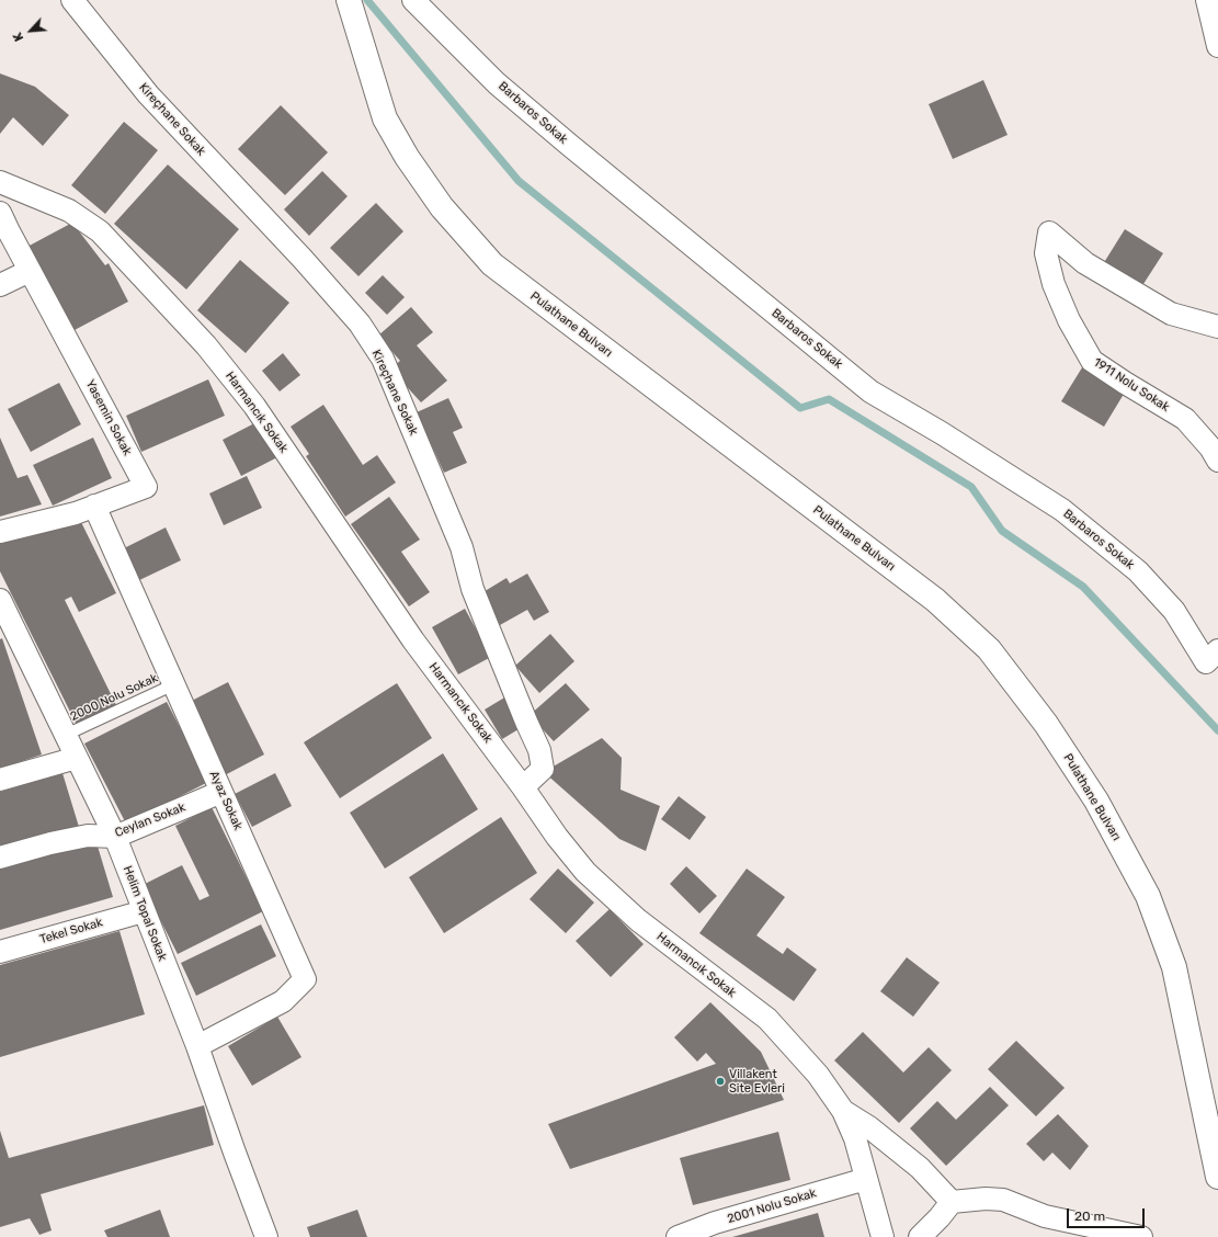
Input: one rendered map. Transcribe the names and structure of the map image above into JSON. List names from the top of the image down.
{
  "streets": {
    "street": [
      "Barbaros Sokak",
      "Kireçhane Sokak",
      "Pulathane Bulvarı",
      "1911 Nolu Sokak",
      "Harmancık Sokak",
      "Yasemin Sokak",
      "Ayaz Sokak",
      "Ceylan Sokak",
      "Helim Topal Sokak",
      "Tekel Sokak",
      "2001 Nolu Sokak"
    ],
    "lane": ["2000 Nolu Sokak"]
  },
  "crossings": [
    ["Kireçhane Sokak", "Harmancık Sokak"],
    ["Yasemin Sokak", "Ayaz Sokak"],
    ["2000 Nolu Sokak", "Ayaz Sokak"],
    ["2000 Nolu Sokak", "Helim Topal Sokak"],
    ["Ayaz Sokak", "Ceylan Sokak"],
    ["Ayaz Sokak", "Helim Topal Sokak"],
    ["Ceylan Sokak", "Helim Topal Sokak"],
    ["Helim Topal Sokak", "Tekel Sokak"]
  ],
  "places": ["Villakent Site Evleri"],
  "scale_bar": "20 m",
  "north": "bottom left"
}
